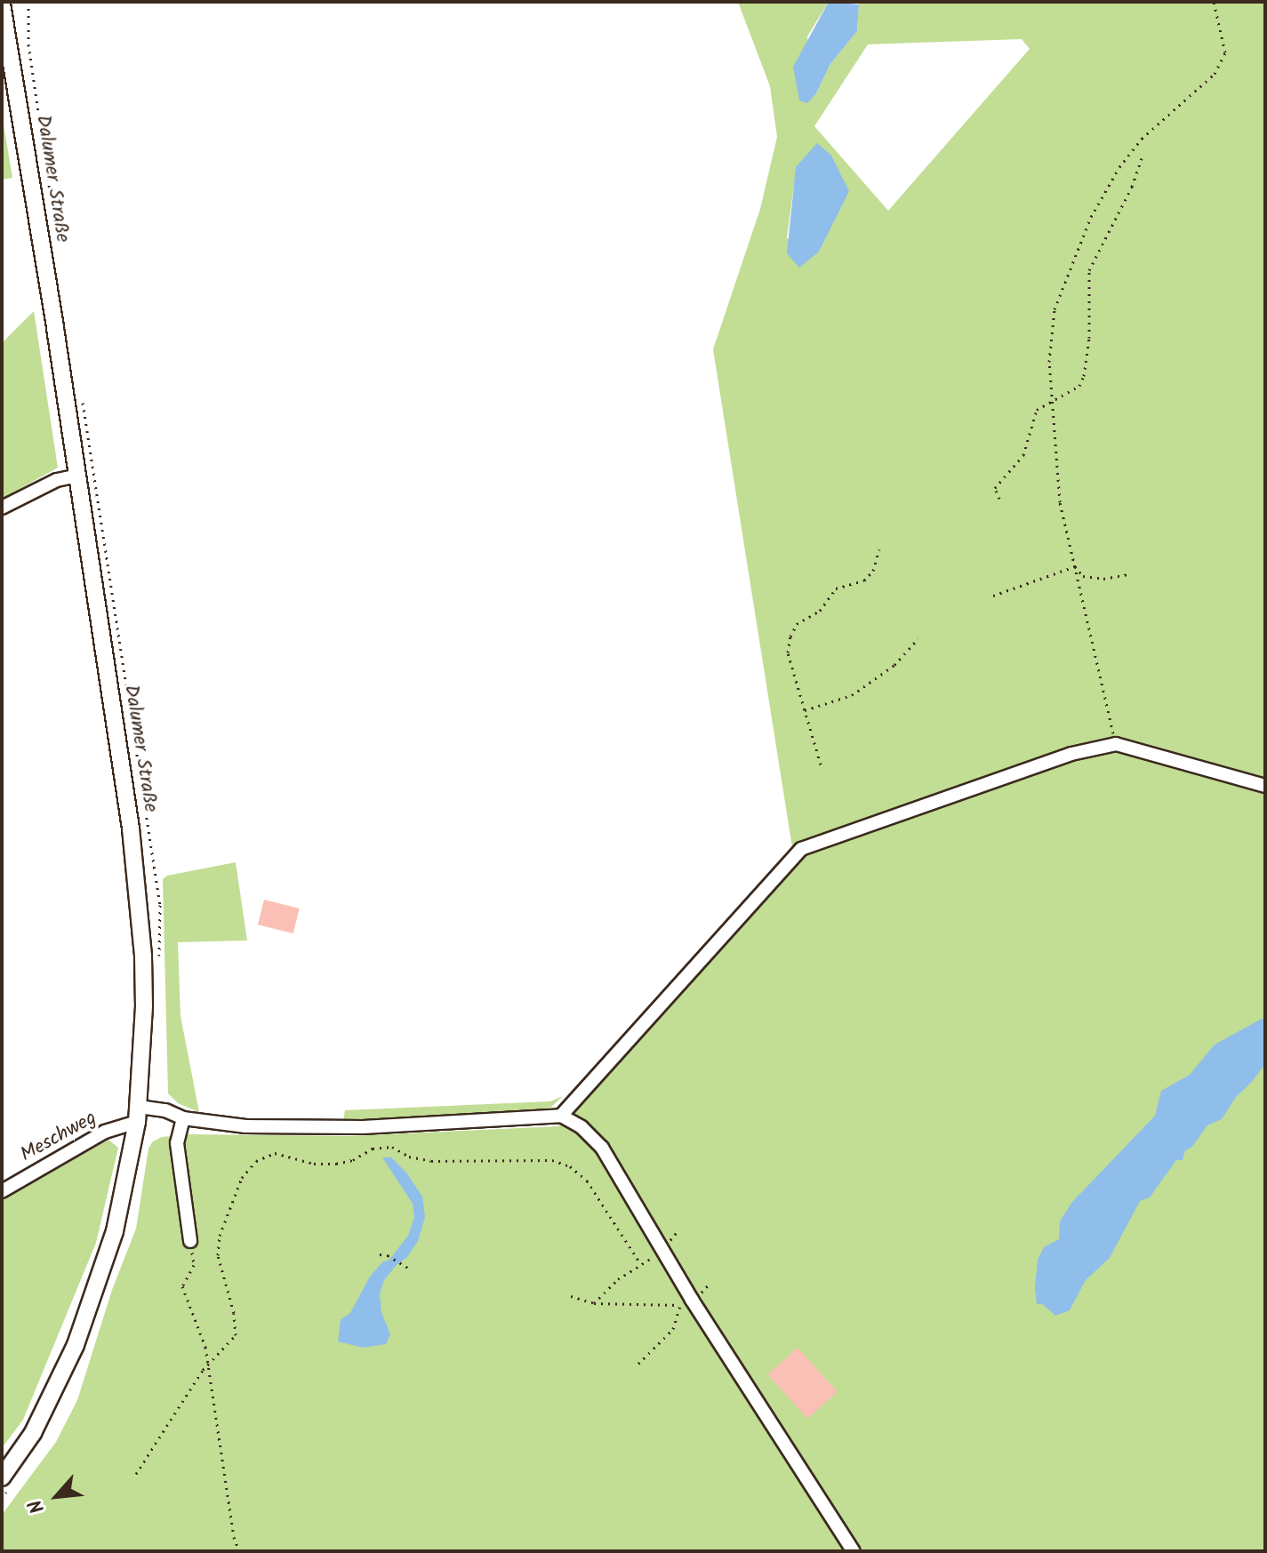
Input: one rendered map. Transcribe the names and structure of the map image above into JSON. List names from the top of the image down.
{
  "streets": {
    "main road": ["Dalumer Straße"],
    "street": ["Meschweg"]
  },
  "crossings": [
    ["Dalumer Straße", "Meschweg"]
  ],
  "north": "bottom left"
}
